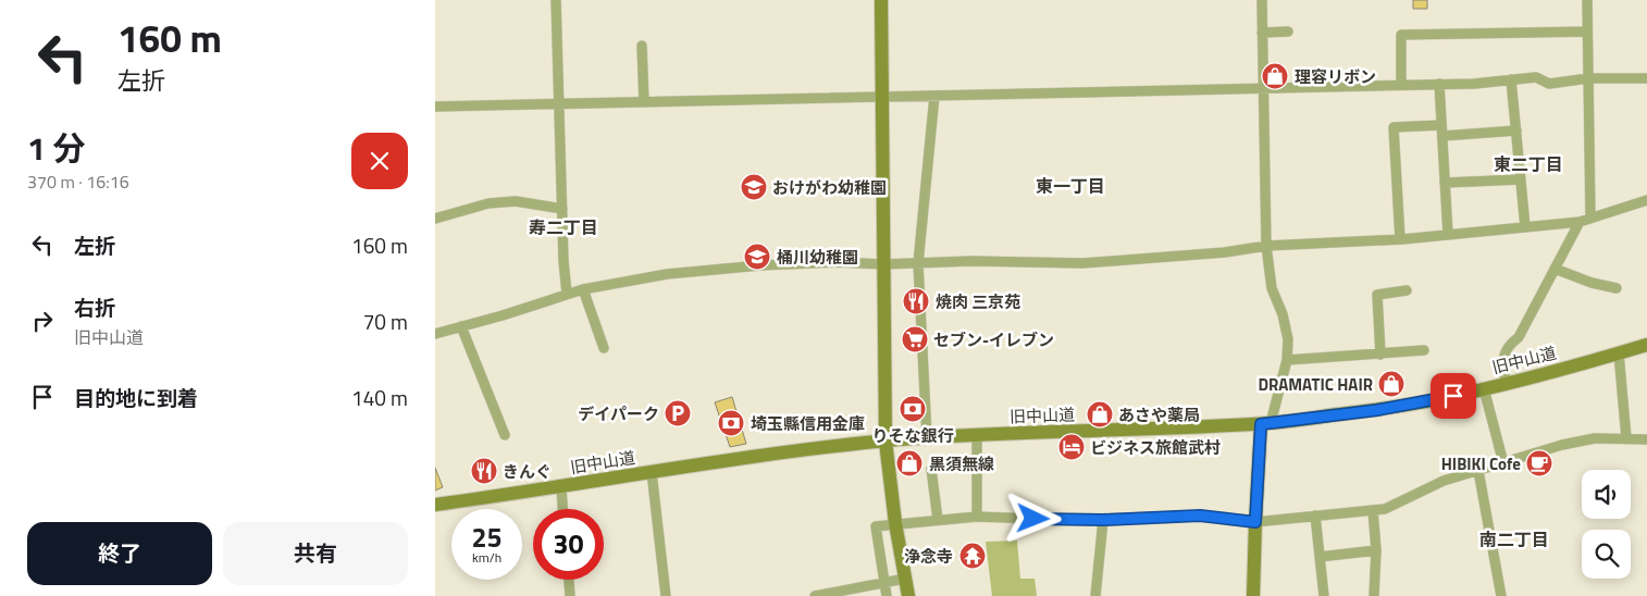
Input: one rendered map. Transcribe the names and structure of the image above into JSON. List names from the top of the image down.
{
  "streets": {
    "main road": ["旧中山道"]
  },
  "districts": [
    "東二丁目",
    "東一丁目",
    "寿二丁目",
    "南二丁目"
  ],
  "places": {
    "shop": [
      "理容リボン",
      "DRAMATIC HAIR",
      "あさや薬局",
      "黒須無線"
    ],
    "school or university": ["おけがわ幼稚園", "桶川幼稚園"],
    "restaurant": ["焼肉 三京苑", "きんぐ"],
    "supermarket": ["セブン-イレブン"],
    "bank": ["りそな銀行", "埼玉縣信用金庫"],
    "parking": ["デイパーク"],
    "hotel": ["ビジネス旅館武村"],
    "cafe": ["HIBIKI Cofe"],
    "temple": ["浄念寺"]
  },
  "page": {
    "turn": ["160 m", "左折"],
    "heading": ["1 分", "370 m · 16:16"],
    "list": [
      {
        "name": "左折",
        "value": "160 m"
      },
      {
        "name": "右折",
        "note": "旧中山道",
        "value": "70 m"
      },
      {
        "name": "目的地に到着",
        "value": "140 m"
      }
    ],
    "speed": "25 km/h",
    "limit": "30",
    "buttons": ["終了", "共有"]
  }
}
